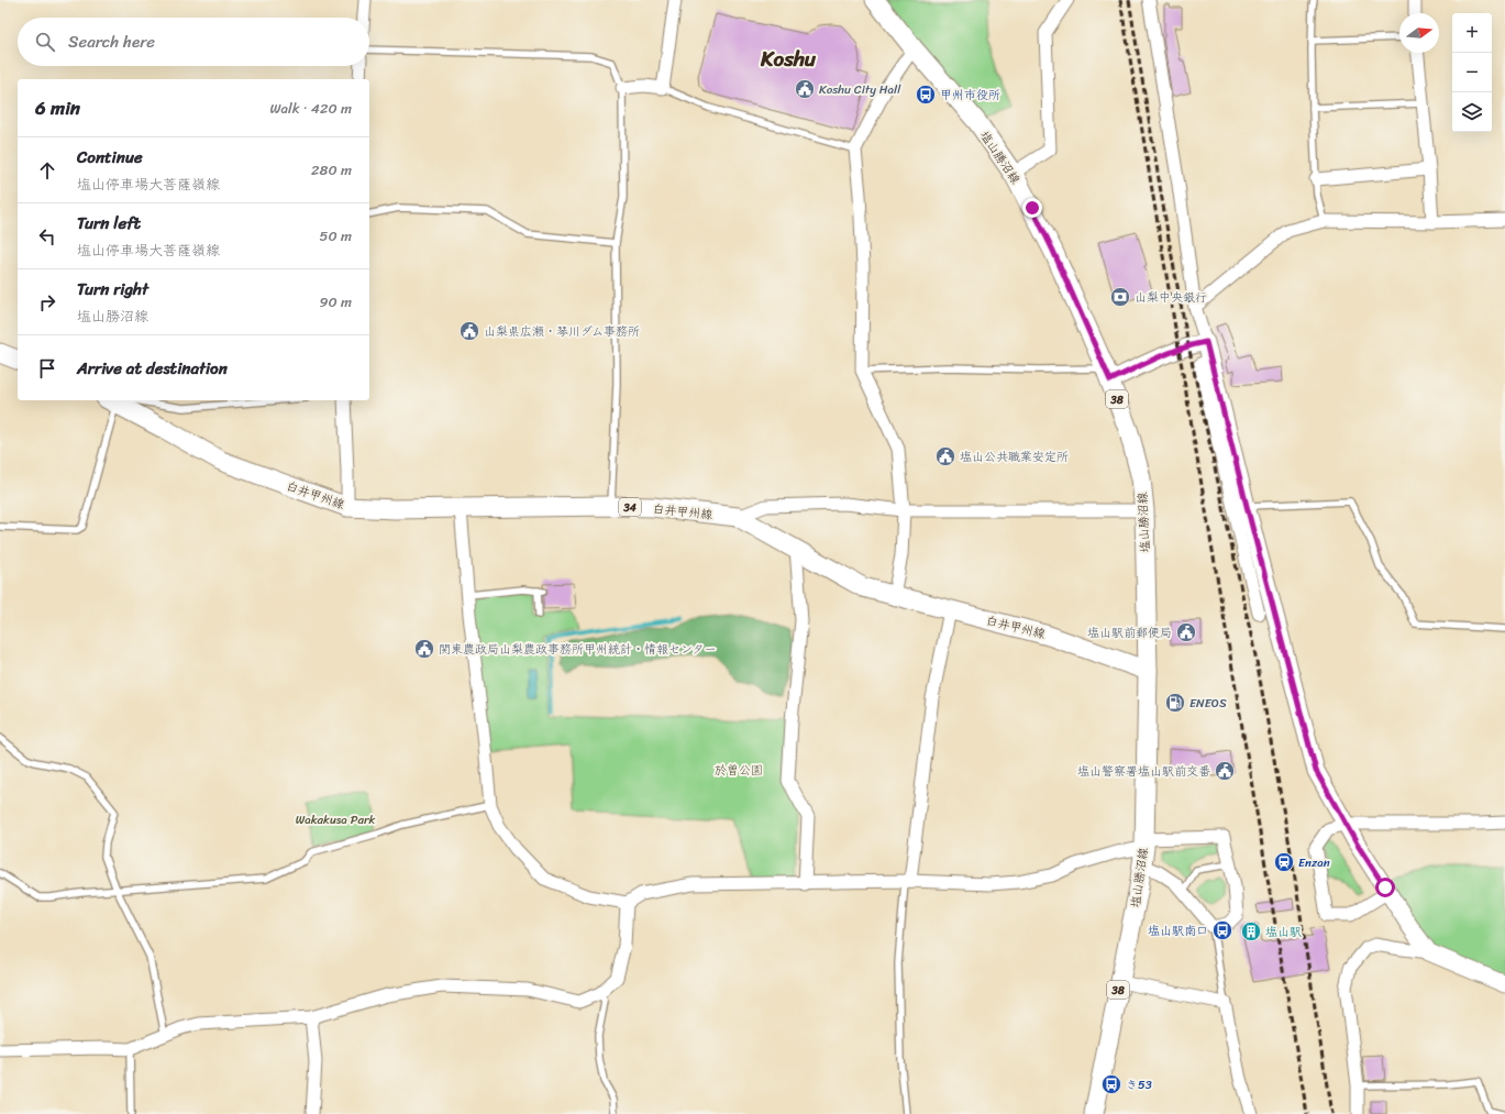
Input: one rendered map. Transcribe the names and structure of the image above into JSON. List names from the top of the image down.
{
  "streets": {
    "main road": [
      "塩山勝沼線",
      "38",
      "白井甲州線",
      "34"
    ]
  },
  "crossings": [
    ["塩山勝沼線", "白井甲州線"]
  ],
  "districts": ["Koshu"],
  "parks": ["於曽公園", "Wakakusa Park"],
  "places": {
    "public building": [
      "Koshu City Hall",
      "山梨県広瀬・琴川ダム事務所",
      "塩山公共職業安定所",
      "塩山駅前郵便局",
      "関東農政局山梨農政事務所甲州統計・情報センター",
      "塩山警察署塩山駅前交番"
    ],
    "bus stop": ["甲州市役所", "塩山駅南口", "き53"],
    "bank": ["山梨中央銀行"],
    "fuel station": ["ENEOS"],
    "station": ["Enzan"],
    "building": ["塩山駅"]
  },
  "north": "right",
  "page": {
    "map_buttons": ["+", "−"],
    "search": "Search here",
    "heading": ["6 min", "Walk · 420 m"],
    "list": [
      ["Continue", "塩山停車場大菩薩嶺線", "280 m"],
      ["Turn left", "塩山停車場大菩薩嶺線", "50 m"],
      ["Turn right", "塩山勝沼線", "90 m"],
      "Arrive at destination"
    ]
  }
}
